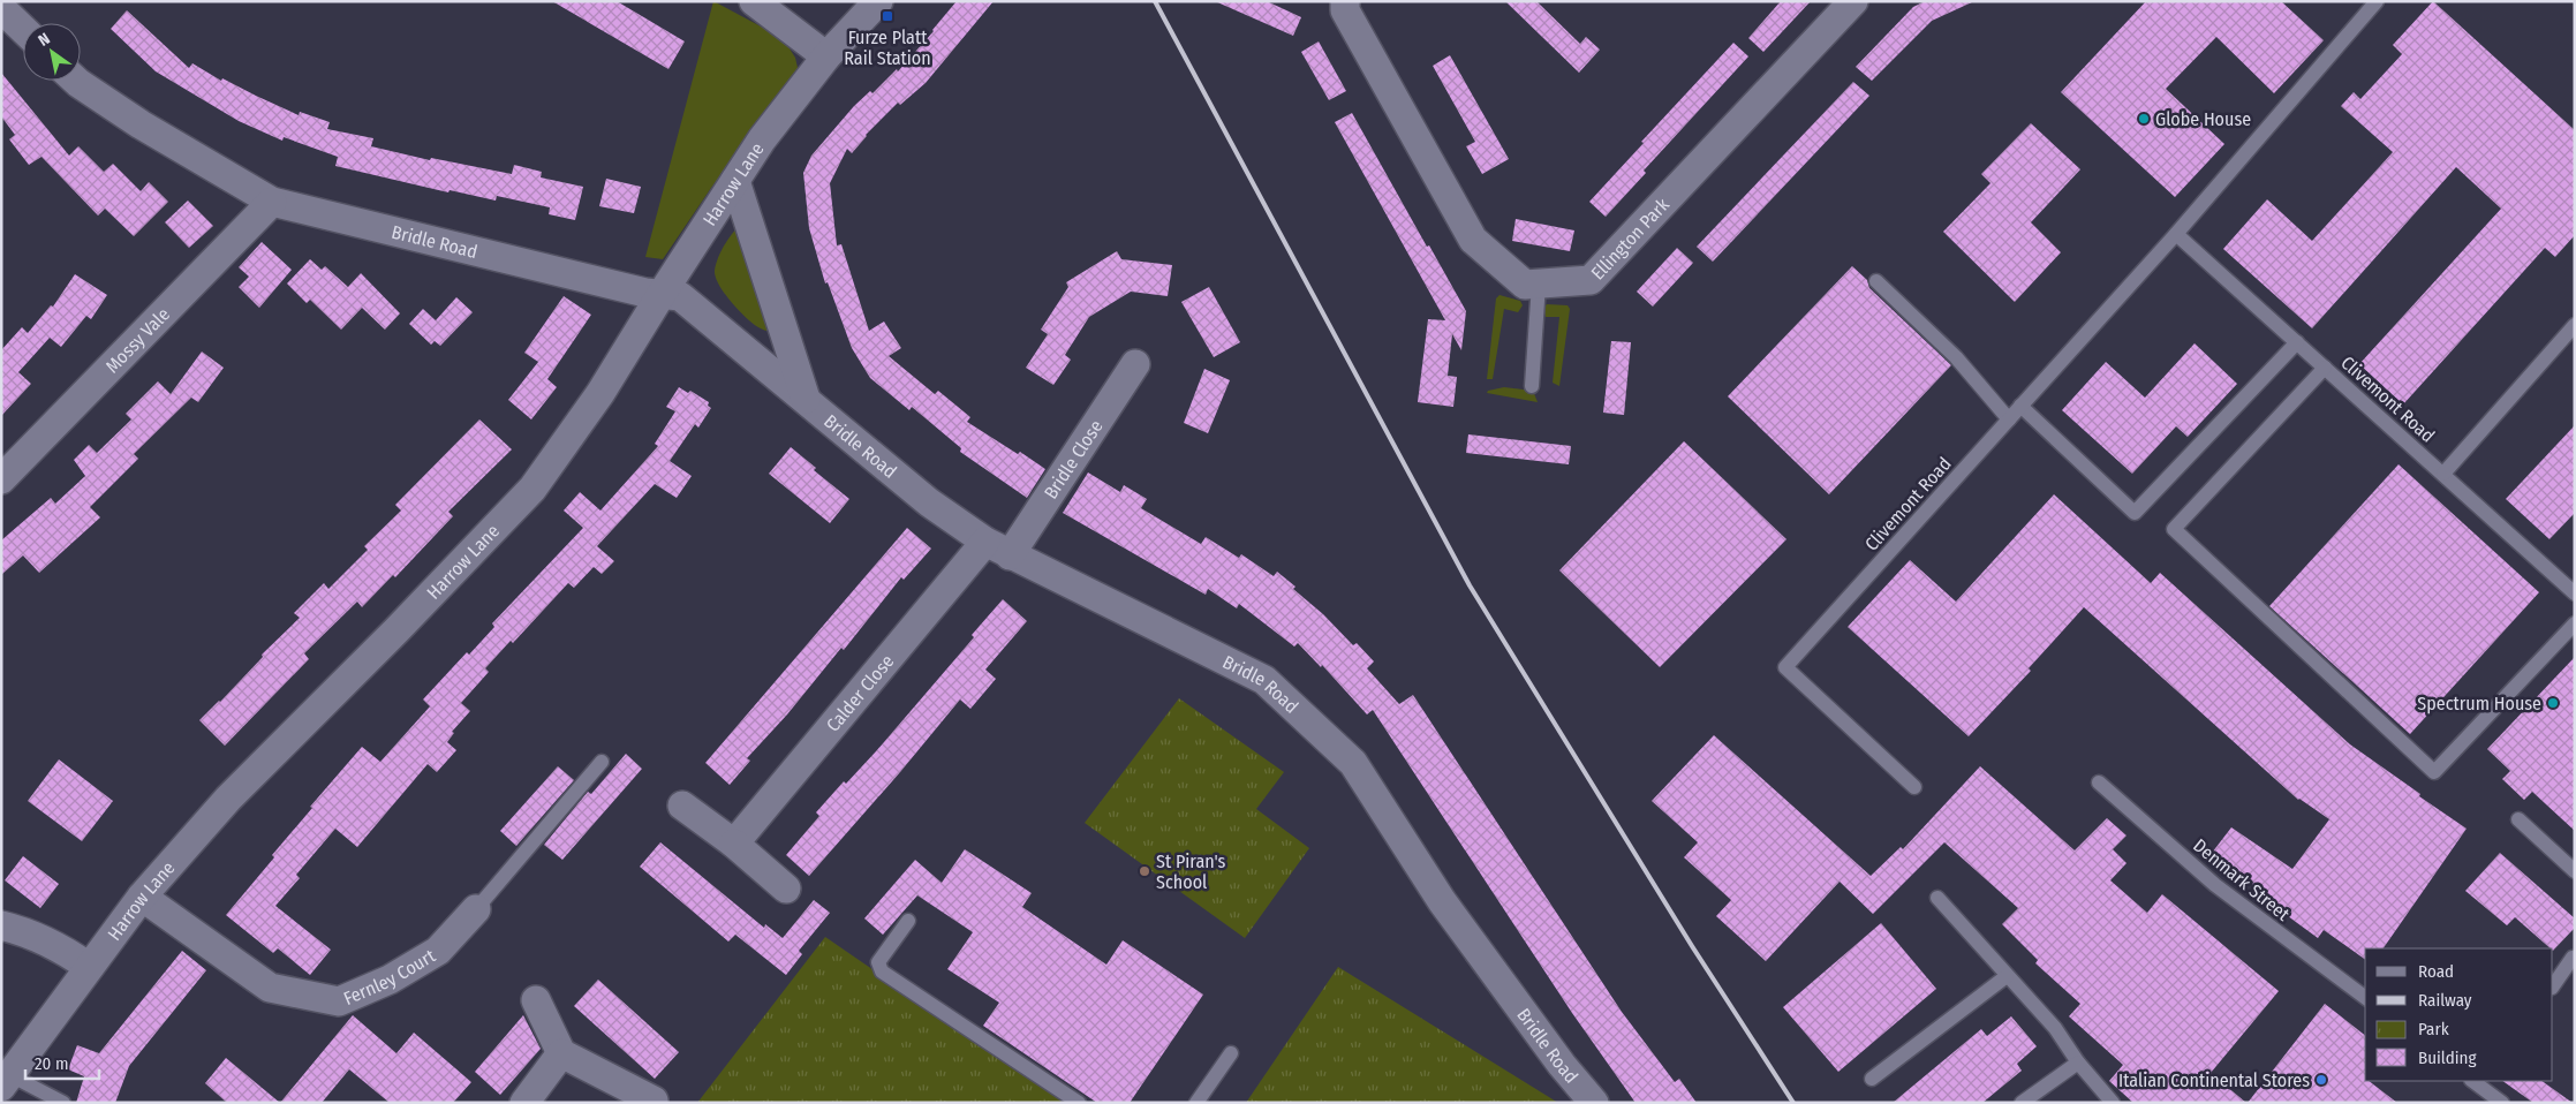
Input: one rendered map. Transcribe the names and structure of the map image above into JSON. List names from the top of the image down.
{
  "streets": {
    "street": [
      "Harrow Lane",
      "Ellington Park",
      "Bridle Road",
      "Mossy Vale",
      "Bridle Close",
      "Calder Close",
      "Fernley Court"
    ],
    "lane": ["Clivemont Road", "Denmark Street"]
  },
  "crossings": [
    ["Harrow Lane", "Bridle Road"],
    ["Harrow Lane", "Fernley Court"],
    ["Bridle Road", "Mossy Vale"],
    ["Bridle Road", "Bridle Close"],
    ["Bridle Road", "Calder Close"]
  ],
  "places": {
    "transit": ["Furze Platt Rail Station"],
    "other": [
      "Globe House",
      "Spectrum House",
      "St Piran's School",
      "Italian Continental Stores"
    ]
  },
  "legend": [
    "Road",
    "Railway",
    "Park",
    "Building"
  ],
  "scale_bar": "20 m",
  "north": "top left"
}
